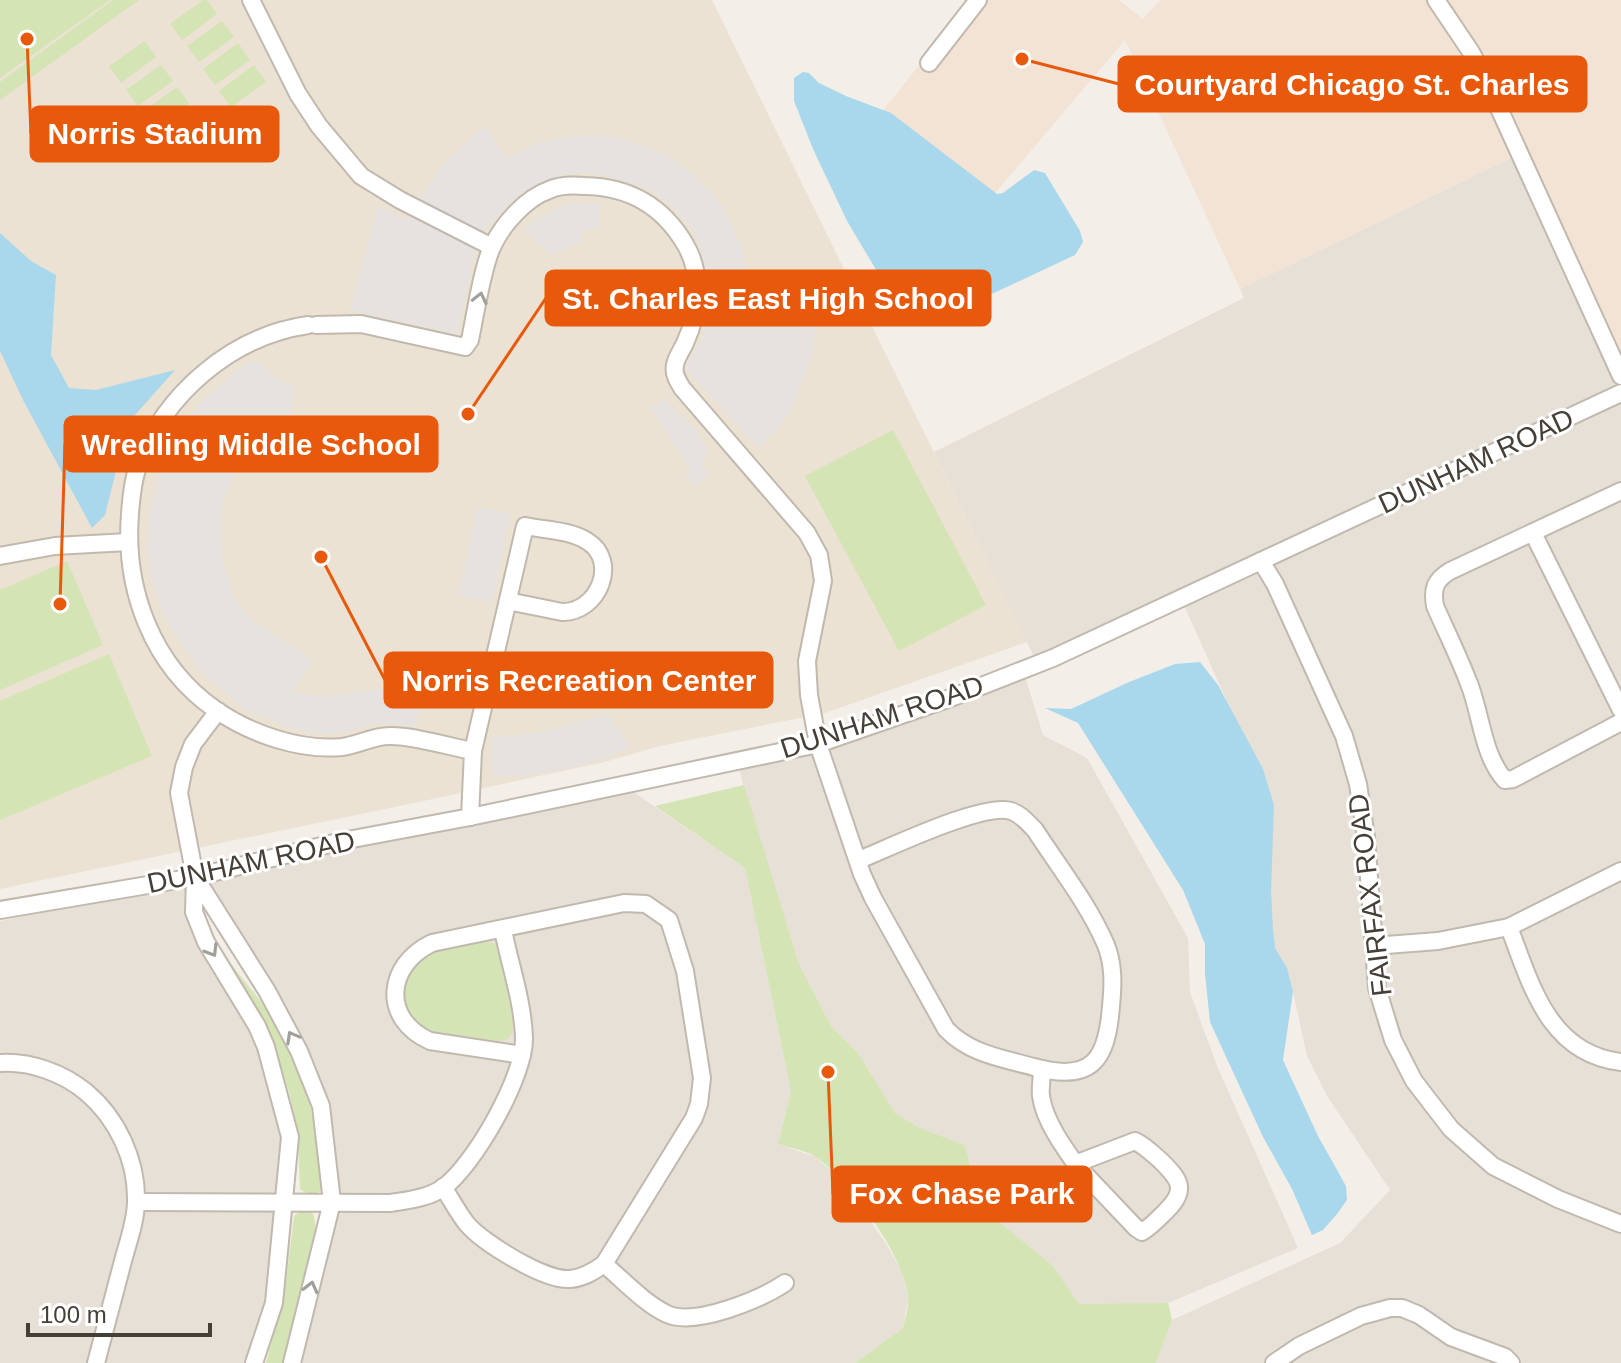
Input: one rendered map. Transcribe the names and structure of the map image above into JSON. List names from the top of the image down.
{
  "streets": {
    "street": ["DUNHAM ROAD", "FAIRFAX ROAD"]
  },
  "crossings": [
    ["DUNHAM ROAD", "FAIRFAX ROAD"]
  ],
  "places": [
    "Norris Stadium",
    "Courtyard Chicago St. Charles",
    "St. Charles East High School",
    "Norris Recreation Center",
    "Wredling Middle School",
    "Fox Chase Park"
  ],
  "scale_bar": "100 m"
}
